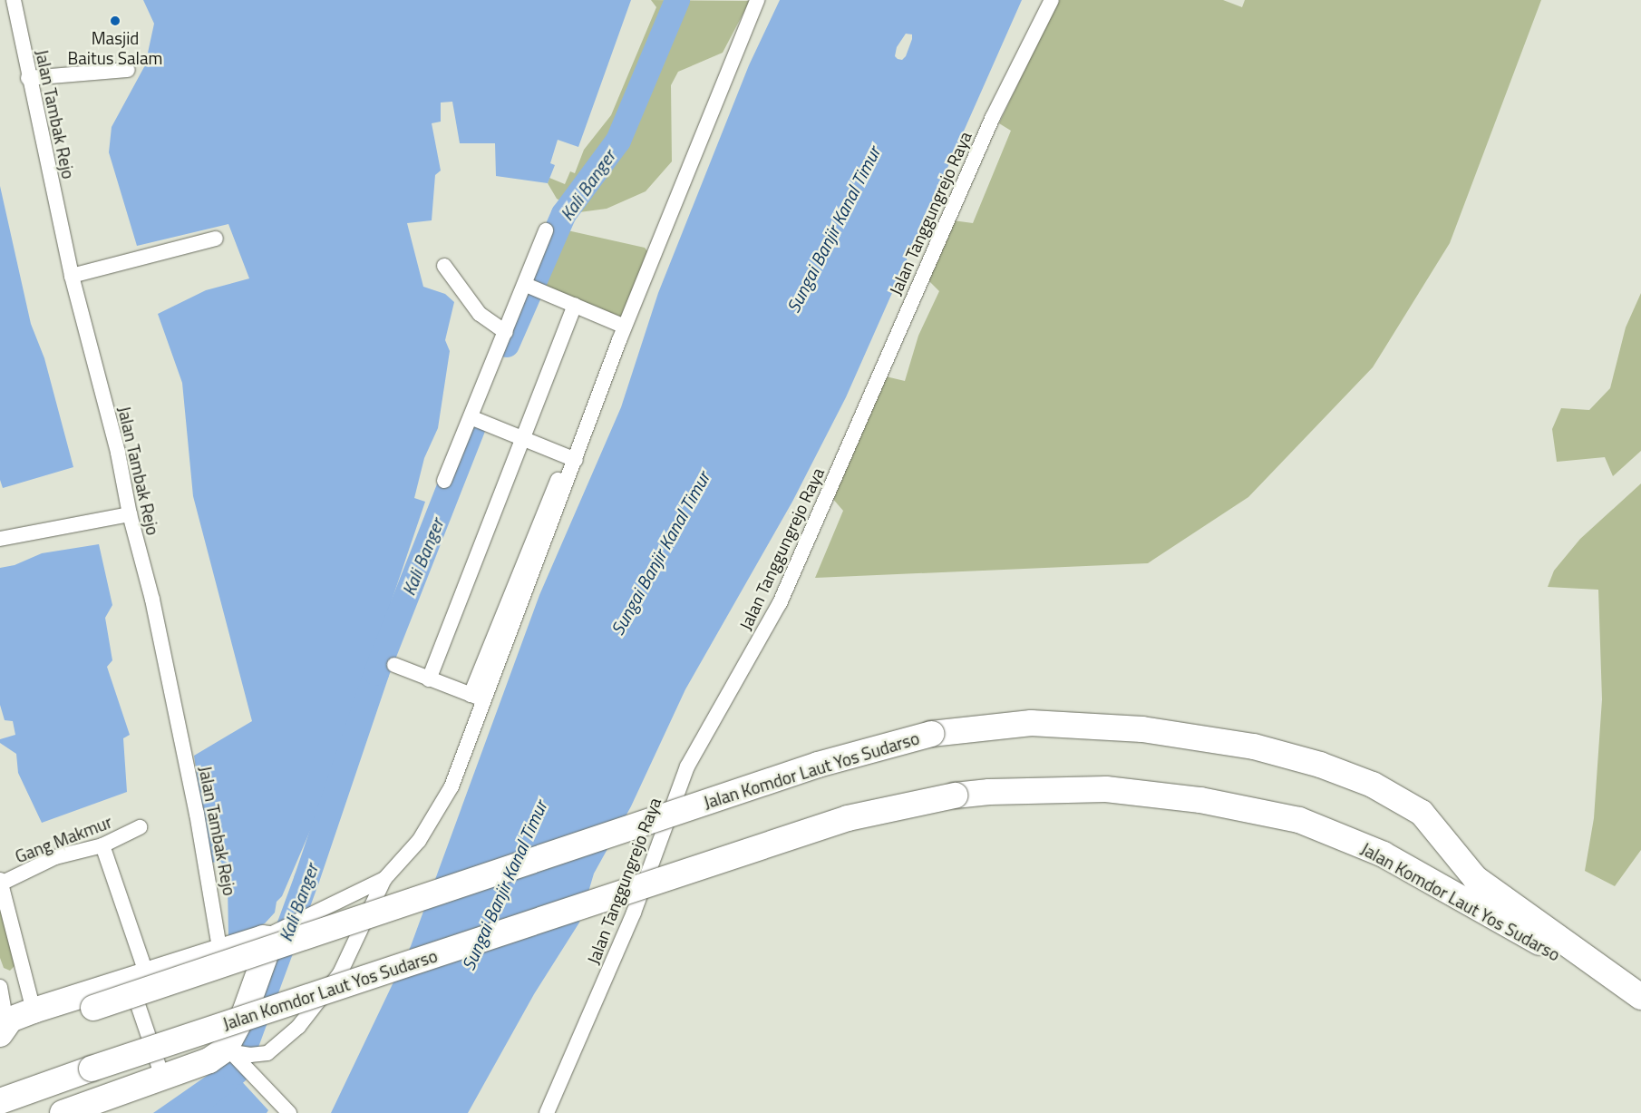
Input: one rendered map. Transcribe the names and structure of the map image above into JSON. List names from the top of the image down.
{
  "streets": {
    "highway": ["Jalan Komdor Laut Yos Sudarso"],
    "street": ["Jalan Tambak Rejo", "Jalan Tanggungrejo Raya", "Gang Makmur"]
  },
  "water": ["Kali Banger", "Sungai Banjir Kanal Timur"],
  "places": ["Masjid Baitus Salam"]
}
